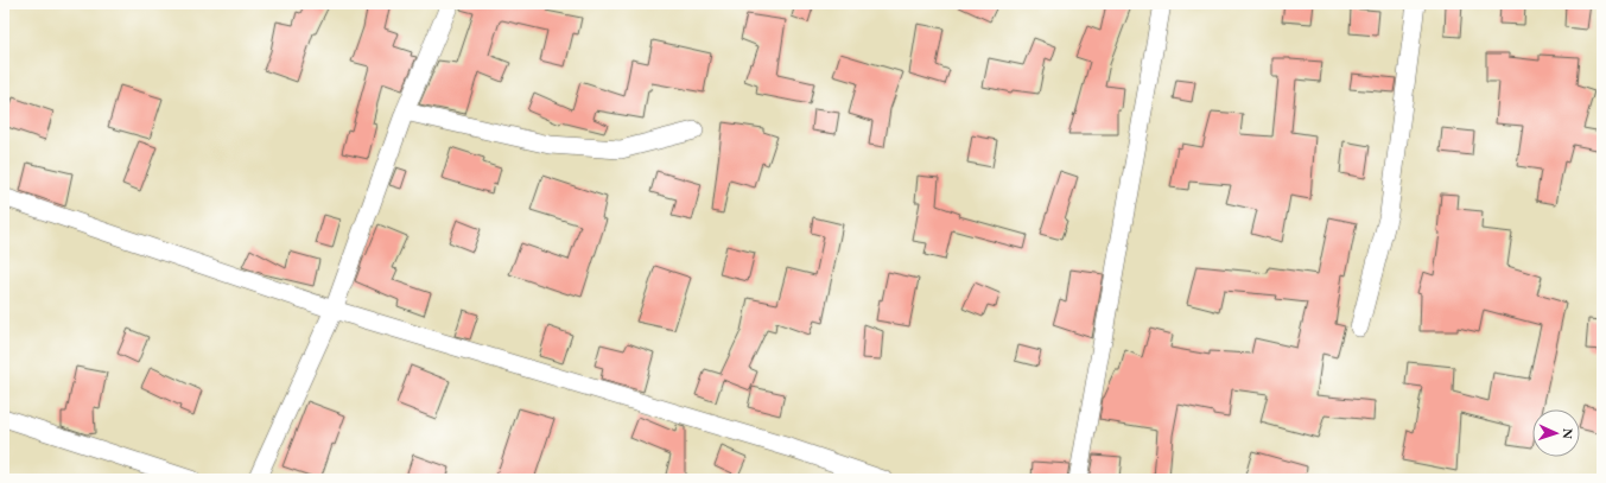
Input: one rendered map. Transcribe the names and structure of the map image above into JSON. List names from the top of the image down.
{
  "north": "right"
}
